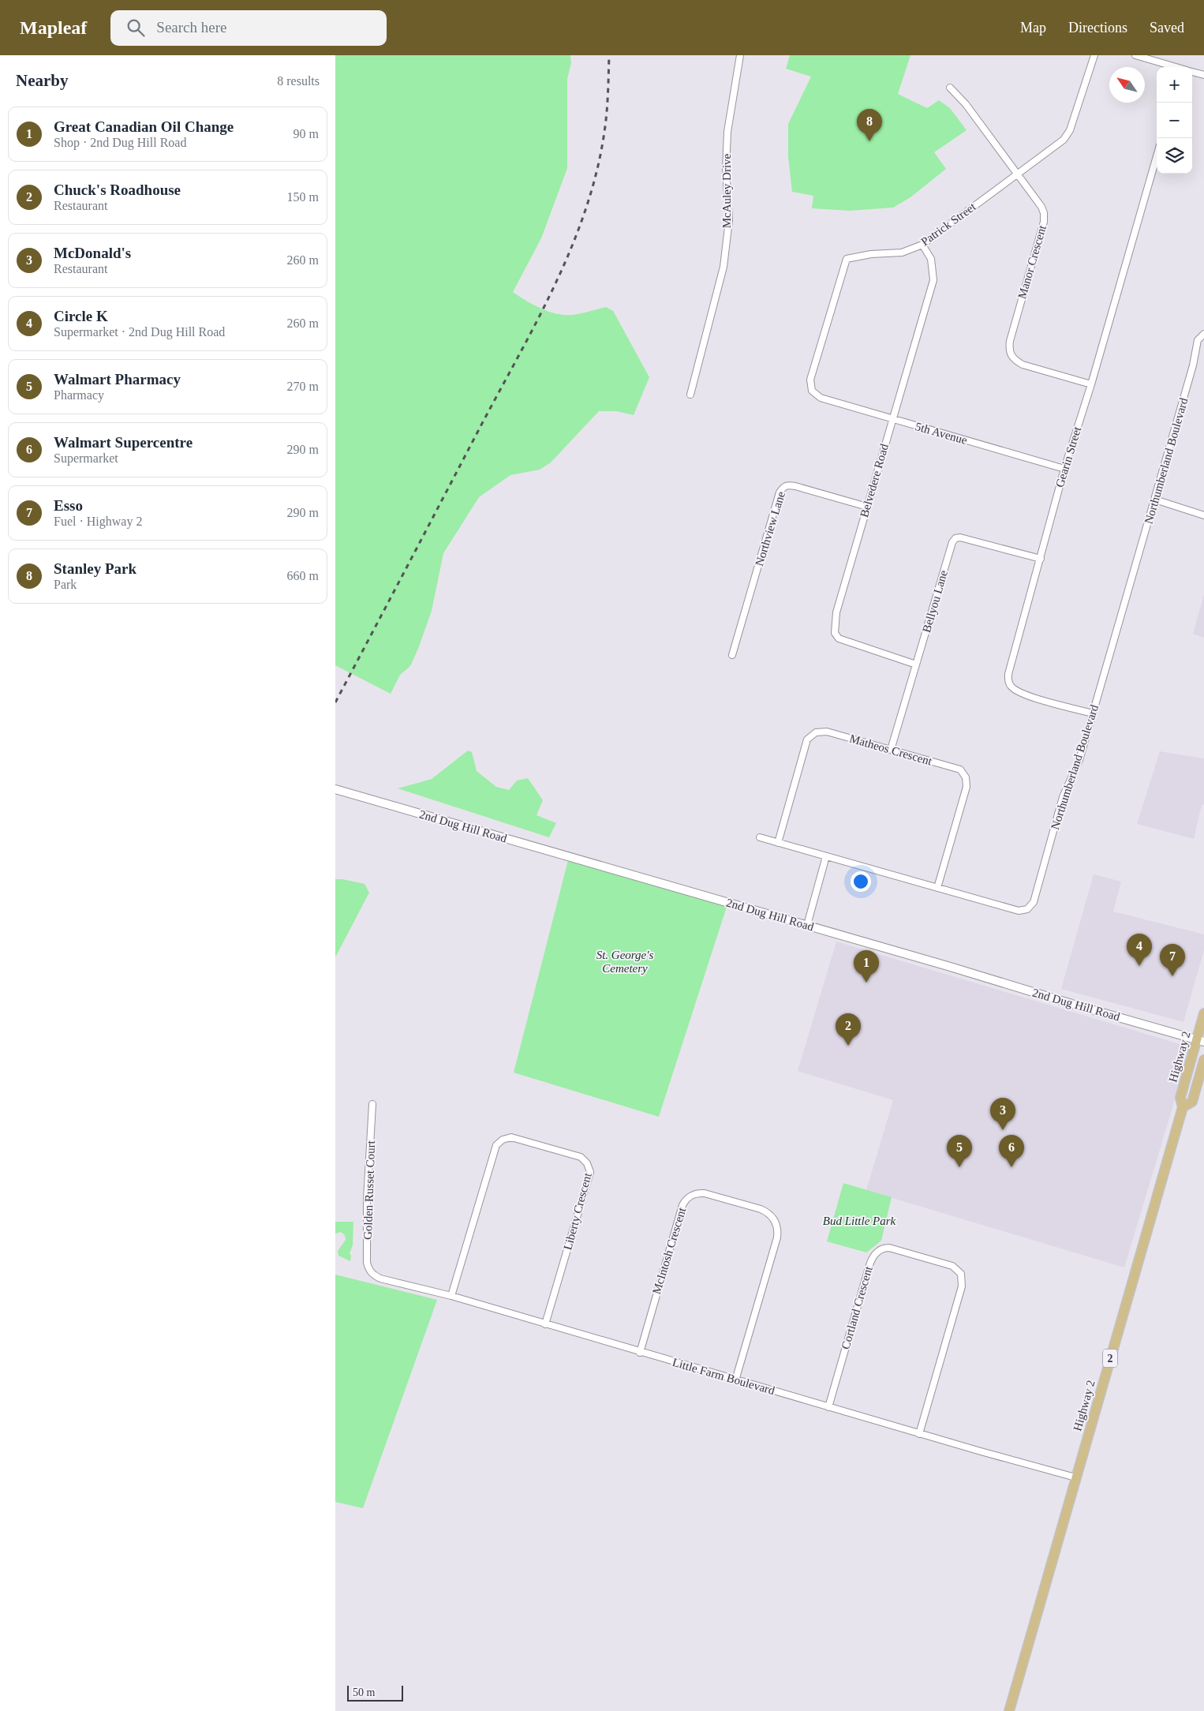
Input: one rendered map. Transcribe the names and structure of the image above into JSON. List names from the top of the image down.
{
  "streets": {
    "main road": ["Highway 2", "2"],
    "street": [
      "McAuley Drive",
      "Patrick Street",
      "Manor Crescent",
      "5th Avenue",
      "Gearin Street",
      "Northumberland Boulevard",
      "Belvedere Road",
      "Northview Lane",
      "Bellyou Lane",
      "Matheos Crescent",
      "2nd Dug Hill Road",
      "Golden Russet Court",
      "Liberty Crescent",
      "McIntosh Crescent",
      "Cortland Crescent",
      "Little Farm Boulevard"
    ]
  },
  "crossings": [
    ["Patrick Street", "Manor Crescent"],
    ["Patrick Street", "5th Avenue"],
    ["Patrick Street", "Belvedere Road"],
    ["Manor Crescent", "Gearin Street"],
    ["5th Avenue", "Gearin Street"],
    ["5th Avenue", "Belvedere Road"],
    ["Gearin Street", "Northumberland Boulevard"],
    ["Gearin Street", "Bellyou Lane"],
    ["Northumberland Boulevard", "Matheos Crescent"],
    ["Belvedere Road", "Northview Lane"],
    ["Belvedere Road", "Bellyou Lane"],
    ["Bellyou Lane", "Matheos Crescent"],
    ["2nd Dug Hill Road", "Highway 2"],
    ["Highway 2", "Little Farm Boulevard"],
    ["Golden Russet Court", "Little Farm Boulevard"],
    ["Liberty Crescent", "Little Farm Boulevard"],
    ["McIntosh Crescent", "Little Farm Boulevard"],
    ["Cortland Crescent", "Little Farm Boulevard"]
  ],
  "parks": ["St. George's Cemetery", "Bud Little Park"],
  "scale_bar": "50 m",
  "north": "top left",
  "page": {
    "header": "Mapleaf",
    "search": "Search here",
    "nav": ["Map", "Directions", "Saved"],
    "heading": ["Nearby", "8 results"],
    "map_buttons": ["+", "−"],
    "list": [
      {
        "mark": "1",
        "name": "Great Canadian Oil Change",
        "note": "Shop · 2nd Dug Hill Road",
        "value": "90 m"
      },
      {
        "mark": "2",
        "name": "Chuck's Roadhouse",
        "note": "Restaurant",
        "value": "150 m"
      },
      {
        "mark": "3",
        "name": "McDonald's",
        "note": "Restaurant",
        "value": "260 m"
      },
      {
        "mark": "4",
        "name": "Circle K",
        "note": "Supermarket · 2nd Dug Hill Road",
        "value": "260 m"
      },
      {
        "mark": "5",
        "name": "Walmart Pharmacy",
        "note": "Pharmacy",
        "value": "270 m"
      },
      {
        "mark": "6",
        "name": "Walmart Supercentre",
        "note": "Supermarket",
        "value": "290 m"
      },
      {
        "mark": "7",
        "name": "Esso",
        "note": "Fuel · Highway 2",
        "value": "290 m"
      },
      {
        "mark": "8",
        "name": "Stanley Park",
        "note": "Park",
        "value": "660 m"
      }
    ],
    "pins": [
      "8",
      "4",
      "7",
      "1",
      "2",
      "3",
      "5",
      "6"
    ],
    "scale": "50 m"
  }
}
